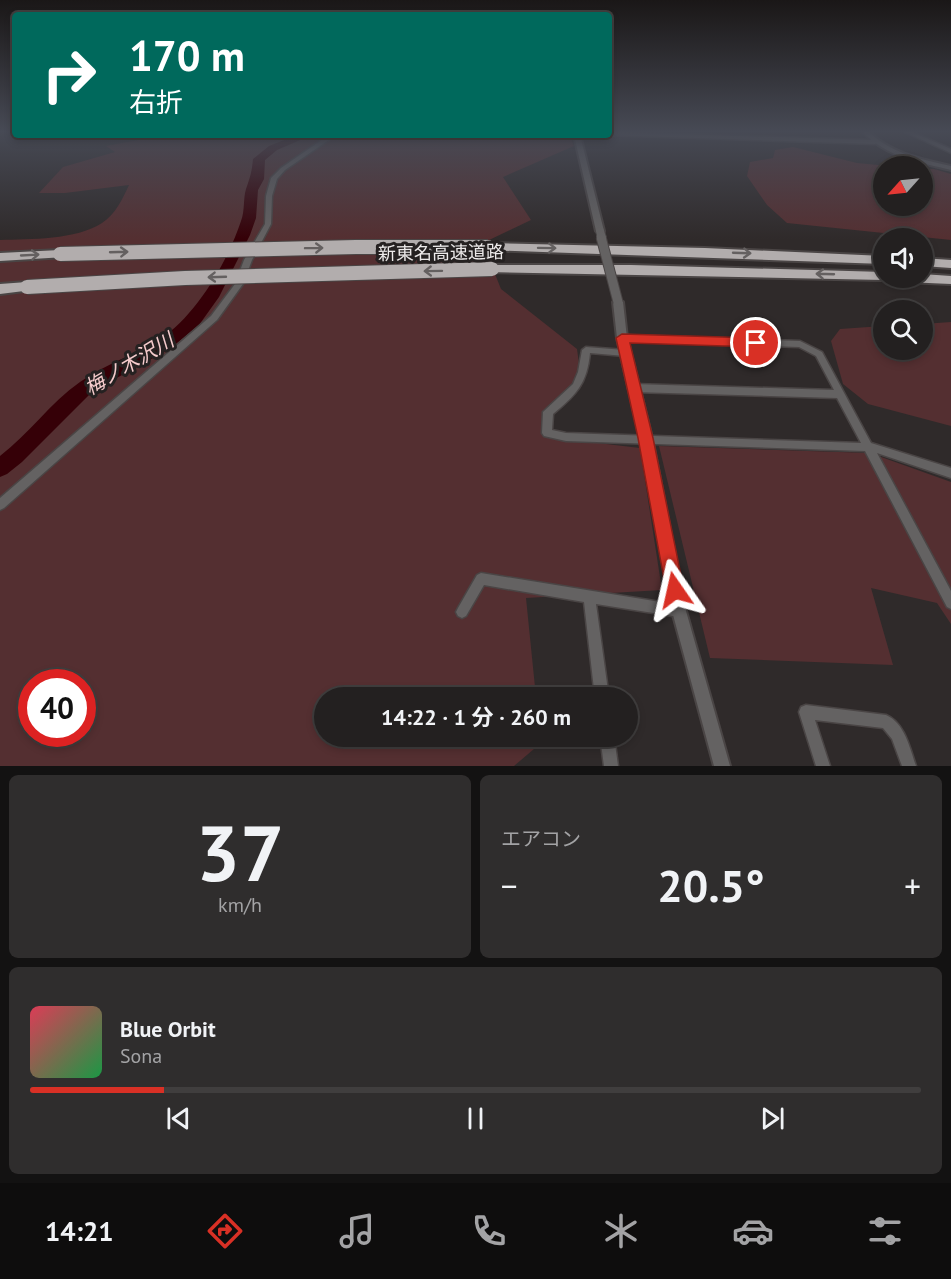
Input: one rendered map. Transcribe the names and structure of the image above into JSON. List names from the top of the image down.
{
  "streets": {
    "highway": ["新東名高速道路"]
  },
  "water": ["梅ノ木沢川"],
  "north": "bottom left",
  "page": {
    "turn": ["170 m", "右折"],
    "limit": "40",
    "trip": "14:22 · 1 分 · 260 m",
    "tile": [
      ["37", "km/h"],
      "エアコン"
    ],
    "heat": ["−", "20.5°", "+"],
    "song": ["Blue Orbit", "Sona"],
    "tabs": "14:21"
  }
}
